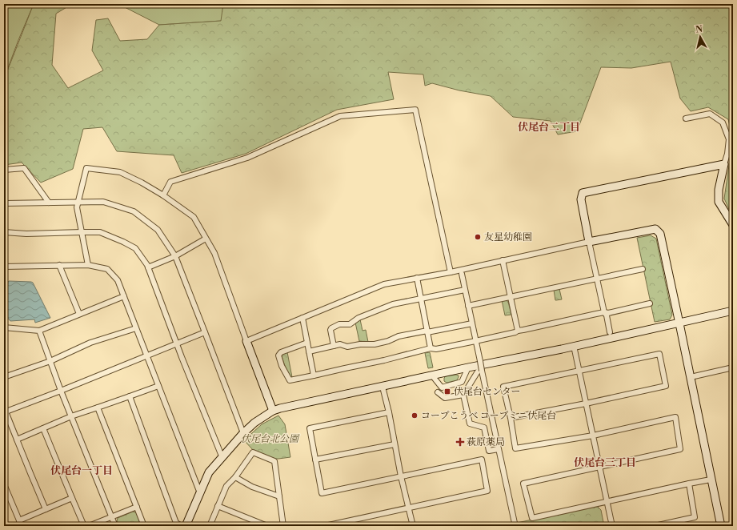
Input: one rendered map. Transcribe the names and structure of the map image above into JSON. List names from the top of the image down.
{
  "districts": ["伏尾台二丁目", "伏尾台三丁目", "伏尾台一丁目"],
  "parks": ["伏尾台北公園"],
  "places": {
    "other": ["友星幼稚園", "コープこうべ コープミニ伏尾台"],
    "transit": ["伏尾台センター"],
    "health": ["萩原薬局"]
  },
  "north": "top"
}
